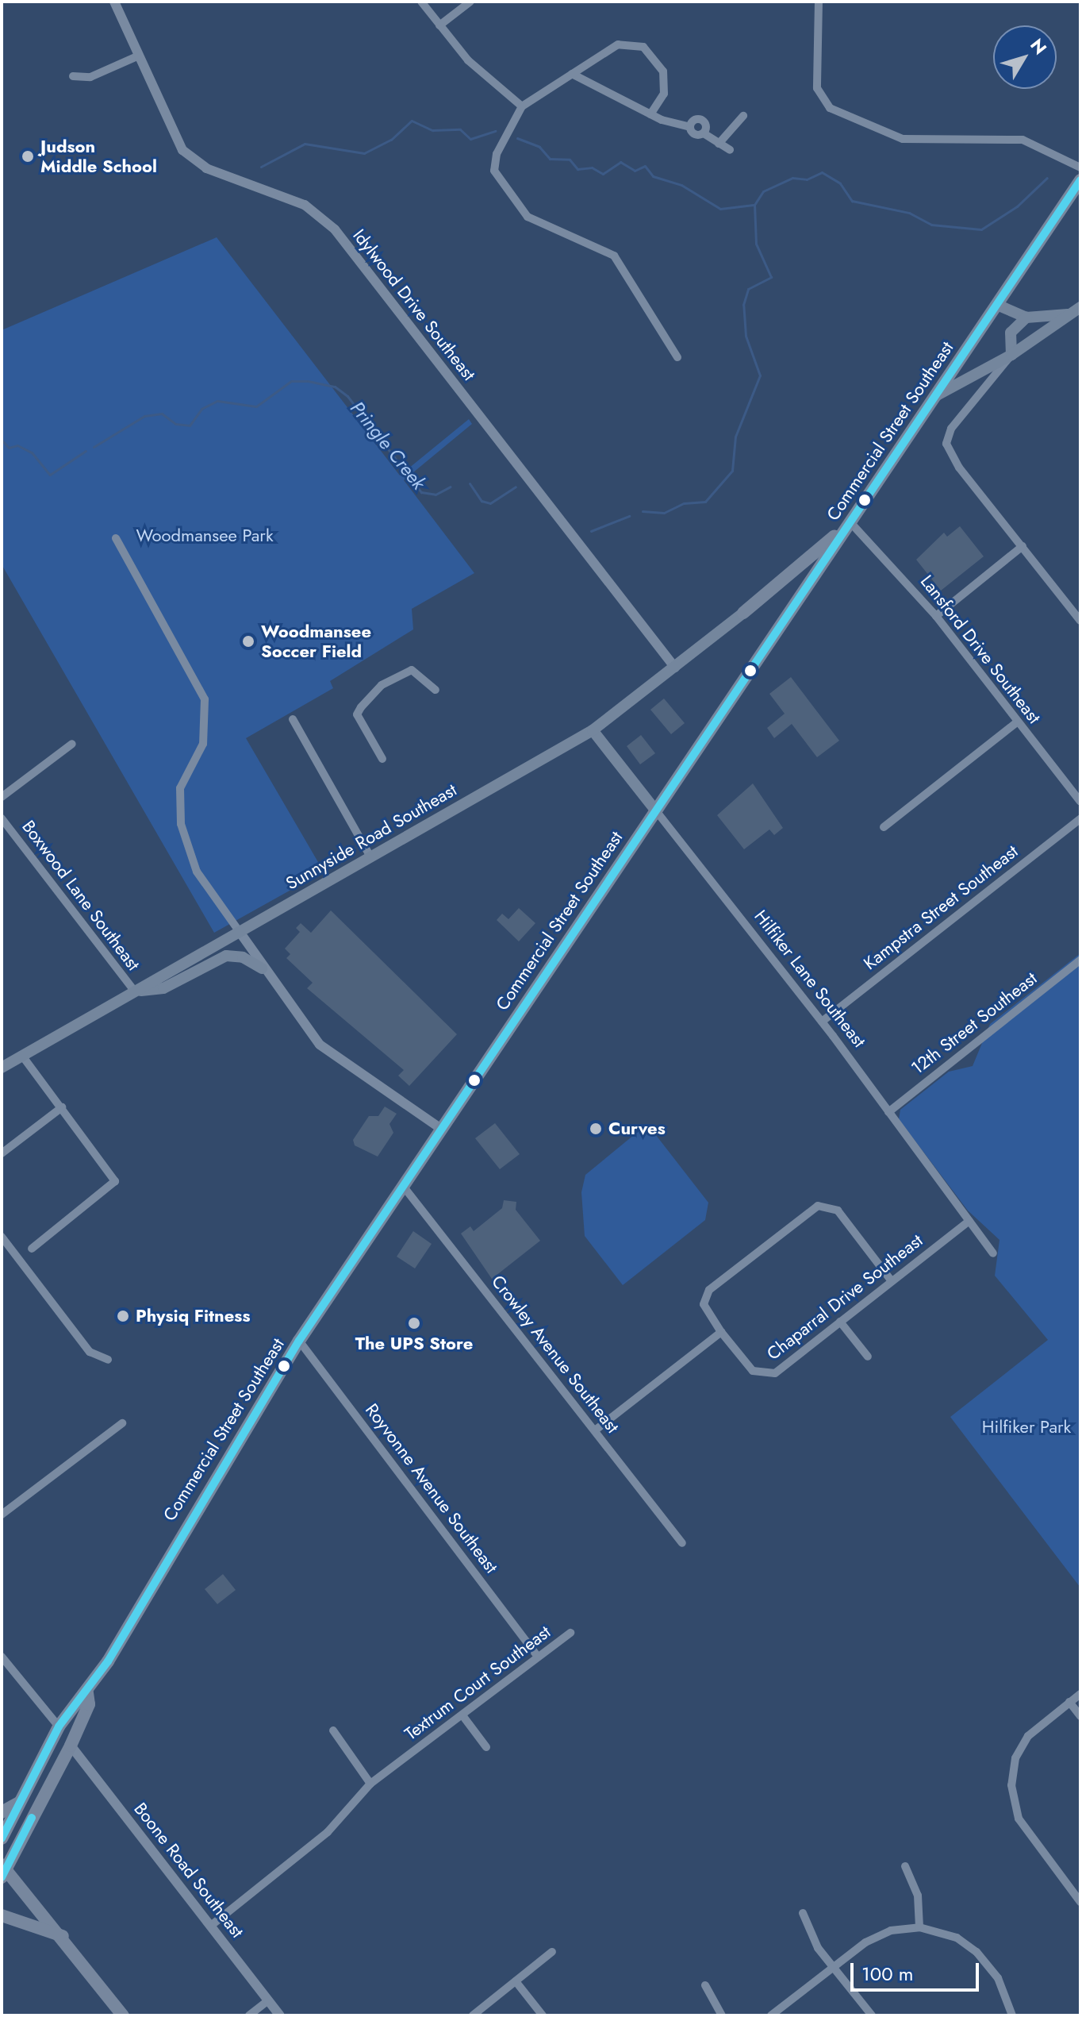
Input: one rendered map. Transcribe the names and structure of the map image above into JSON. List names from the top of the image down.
{
  "streets": {
    "main road": ["Commercial Street Southeast", "Sunnyside Road Southeast", "Hilfiker Lane Southeast"],
    "street": [
      "Idylwood Drive Southeast",
      "Lansford Drive Southeast",
      "Boxwood Lane Southeast",
      "Kampstra Street Southeast",
      "12th Street Southeast",
      "Chaparral Drive Southeast",
      "Crowley Avenue Southeast",
      "Royvonne Avenue Southeast",
      "Textrum Court Southeast",
      "Boone Road Southeast"
    ]
  },
  "crossings": [
    ["Idylwood Drive Southeast", "Sunnyside Road Southeast"],
    ["Commercial Street Southeast", "Lansford Drive Southeast"],
    ["Commercial Street Southeast", "Hilfiker Lane Southeast"],
    ["Commercial Street Southeast", "Crowley Avenue Southeast"],
    ["Commercial Street Southeast", "Royvonne Avenue Southeast"],
    ["Commercial Street Southeast", "Boone Road Southeast"],
    ["Sunnyside Road Southeast", "Boxwood Lane Southeast"],
    ["Sunnyside Road Southeast", "Hilfiker Lane Southeast"],
    ["Kampstra Street Southeast", "Hilfiker Lane Southeast"],
    ["Hilfiker Lane Southeast", "12th Street Southeast"],
    ["Hilfiker Lane Southeast", "Chaparral Drive Southeast"],
    ["Royvonne Avenue Southeast", "Textrum Court Southeast"],
    ["Textrum Court Southeast", "Boone Road Southeast"]
  ],
  "water": ["Pringle Creek"],
  "parks": ["Woodmansee Park", "Hilfiker Park"],
  "places": [
    "Judson Middle School",
    "Woodmansee Soccer Field",
    "Curves",
    "Physiq Fitness",
    "The UPS Store"
  ],
  "scale_bar": "100 m",
  "north": "top right"
}
